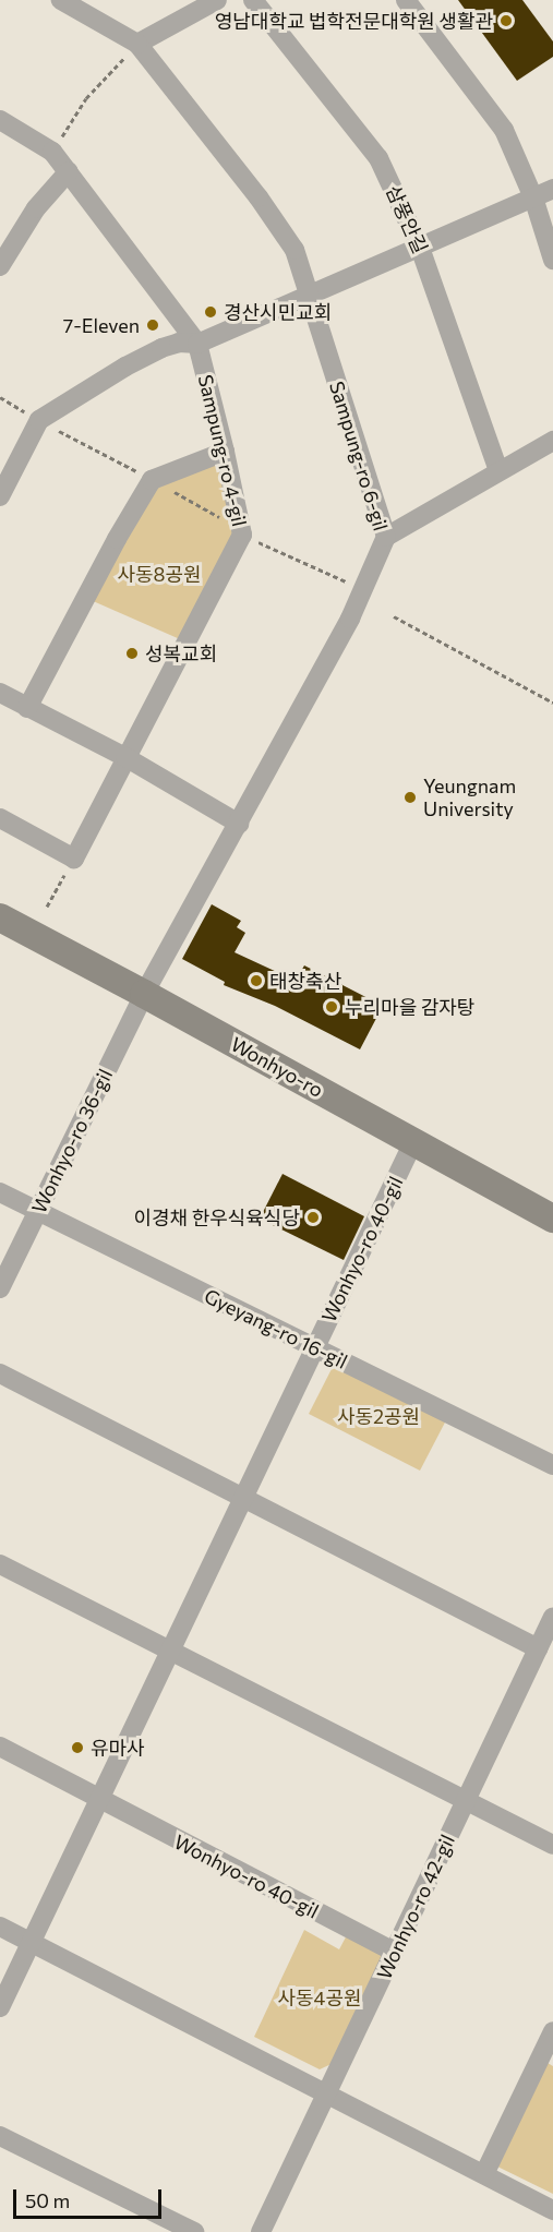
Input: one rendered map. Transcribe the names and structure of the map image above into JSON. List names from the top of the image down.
{
  "streets": {
    "main road": ["Wonhyo-ro"],
    "street": [
      "삼풍안길",
      "Sampung-ro 4-gil",
      "Sampung-ro 6-gil",
      "Wonhyo-ro 36-gil",
      "Wonhyo-ro 40-gil",
      "Gyeyang-ro 16-gil",
      "Wonhyo-ro 42-gil"
    ]
  },
  "crossings": [
    ["Sampung-ro 6-gil", "Wonhyo-ro"],
    ["Sampung-ro 6-gil", "Wonhyo-ro 36-gil"],
    ["Wonhyo-ro", "Wonhyo-ro 36-gil"],
    ["Wonhyo-ro", "Wonhyo-ro 40-gil"],
    ["Wonhyo-ro 36-gil", "Gyeyang-ro 16-gil"],
    ["Wonhyo-ro 40-gil", "Gyeyang-ro 16-gil"],
    ["Wonhyo-ro 40-gil", "Wonhyo-ro 42-gil"]
  ],
  "parks": ["사동8공원", "사동2공원", "사동4공원"],
  "places": [
    "영남대학교 법학전문대학원 생활관",
    "경산시민교회",
    "7-Eleven",
    "성복교회",
    "Yeungnam University",
    "태창축산",
    "누리마을 감자탕",
    "이경채 한우식육식당",
    "유마사"
  ],
  "scale_bar": "50 m"
}
